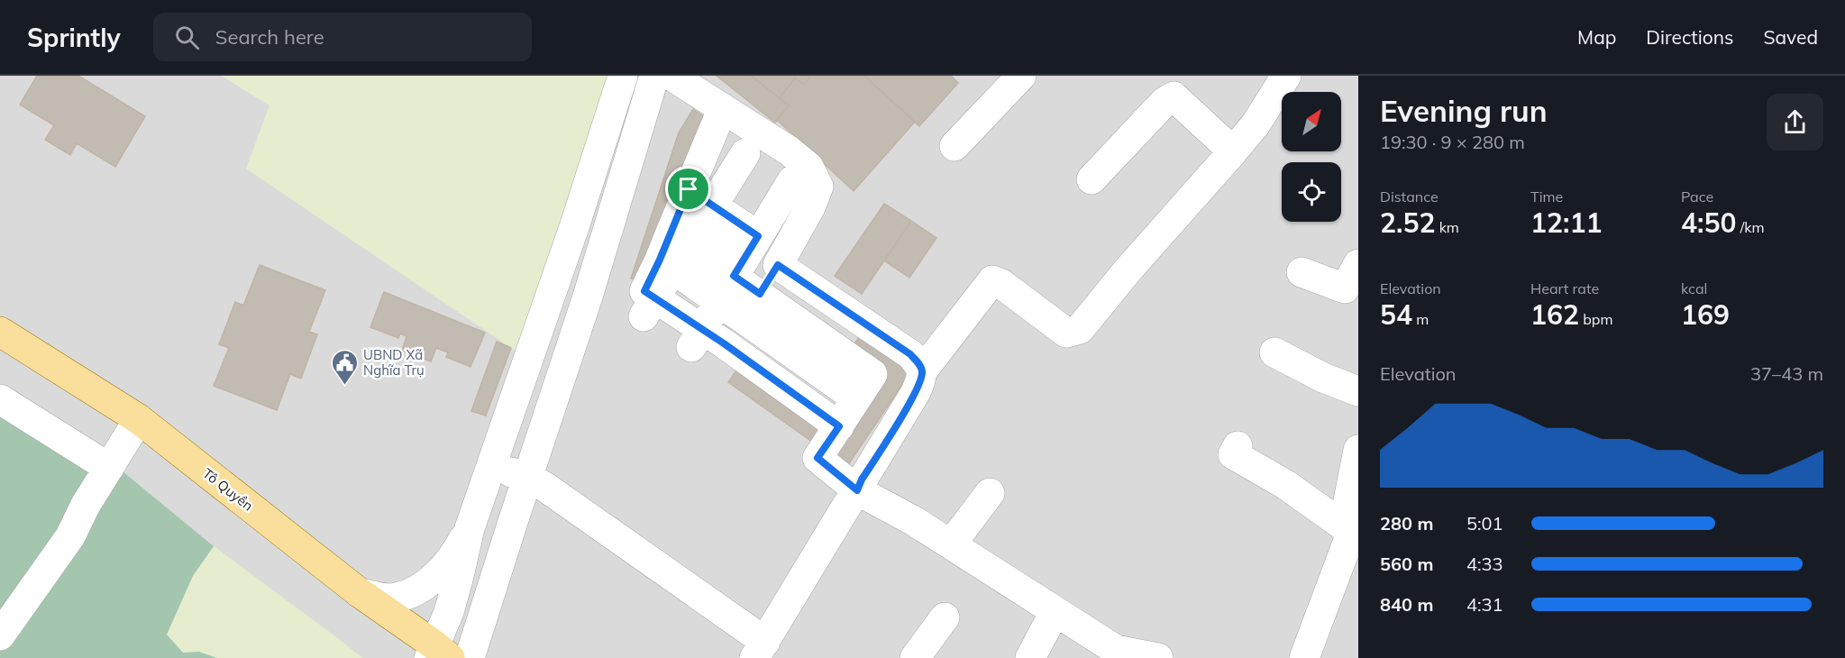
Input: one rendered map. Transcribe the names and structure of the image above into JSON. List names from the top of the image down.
{
  "streets": {
    "main road": ["Tô Quyền"]
  },
  "places": {
    "public building": ["UBND Xã Nghĩa Trụ"]
  },
  "north": "top right",
  "page": {
    "header": "Sprintly",
    "search": "Search here",
    "nav": ["Map", "Directions", "Saved"],
    "heading": ["Evening run", "19:30 · 9 × 280 m"],
    "stats": [
      ["Distance", "2.52 km"],
      ["Time", "12:11"],
      ["Pace", "4:50 /km"],
      ["Elevation", "54 m"],
      ["Heart rate", "162 bpm"],
      ["kcal", "169"]
    ],
    "chart": ["Elevation", "37–43 m"],
    "list": [
      {
        "name": "280 m",
        "note": "5:01"
      },
      {
        "name": "560 m",
        "note": "4:33"
      },
      {
        "name": "840 m",
        "note": "4:31"
      }
    ]
  }
}
